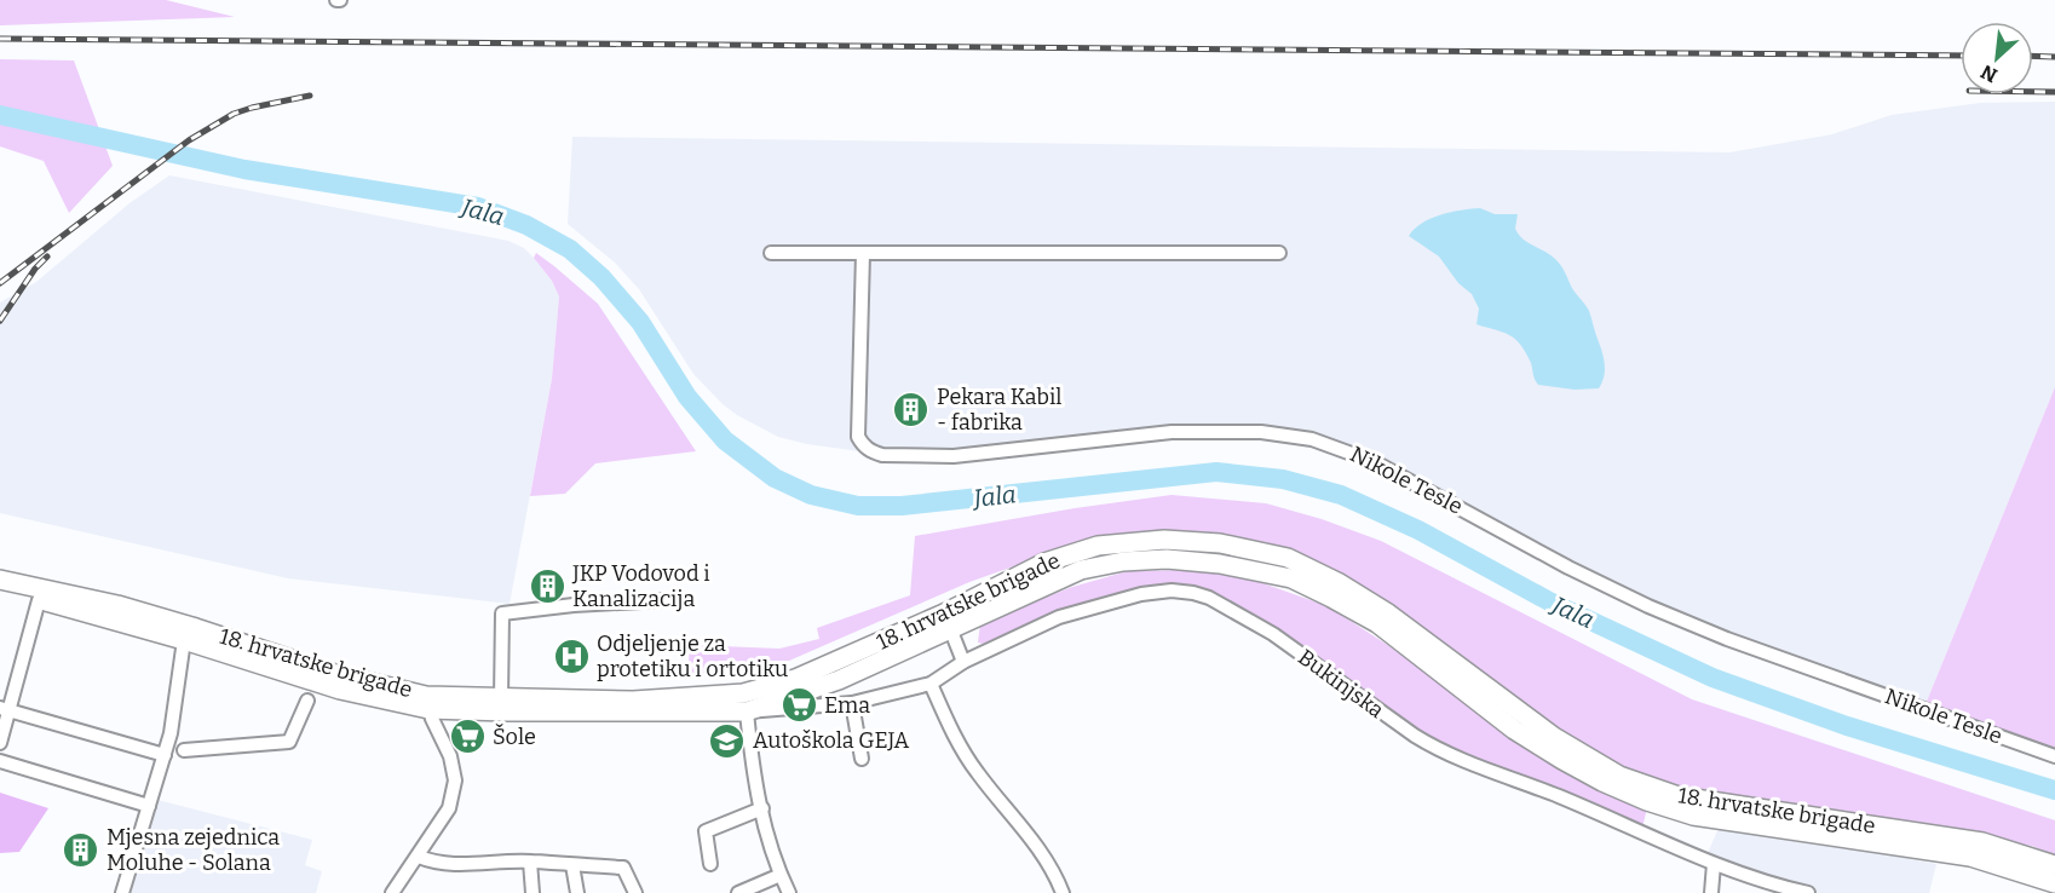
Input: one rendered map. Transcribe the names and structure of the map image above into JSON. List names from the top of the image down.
{
  "streets": {
    "main road": ["18. hrvatske brigade"],
    "street": ["Nikole Tesle", "Bukinjska"]
  },
  "crossings": [
    ["18. hrvatske brigade", "Bukinjska"]
  ],
  "water": ["Jala"],
  "places": {
    "building": ["Pekara Kabil - fabrika", "JKP Vodovod i Kanalizacija", "Mjesna zejednica Moluhe - Solana"],
    "hospital": ["Odjeljenje za protetiku i ortotiku"],
    "supermarket": ["Ema", "Šole"],
    "school or university": ["Autoškola GEJA"]
  },
  "north": "bottom left"
}
